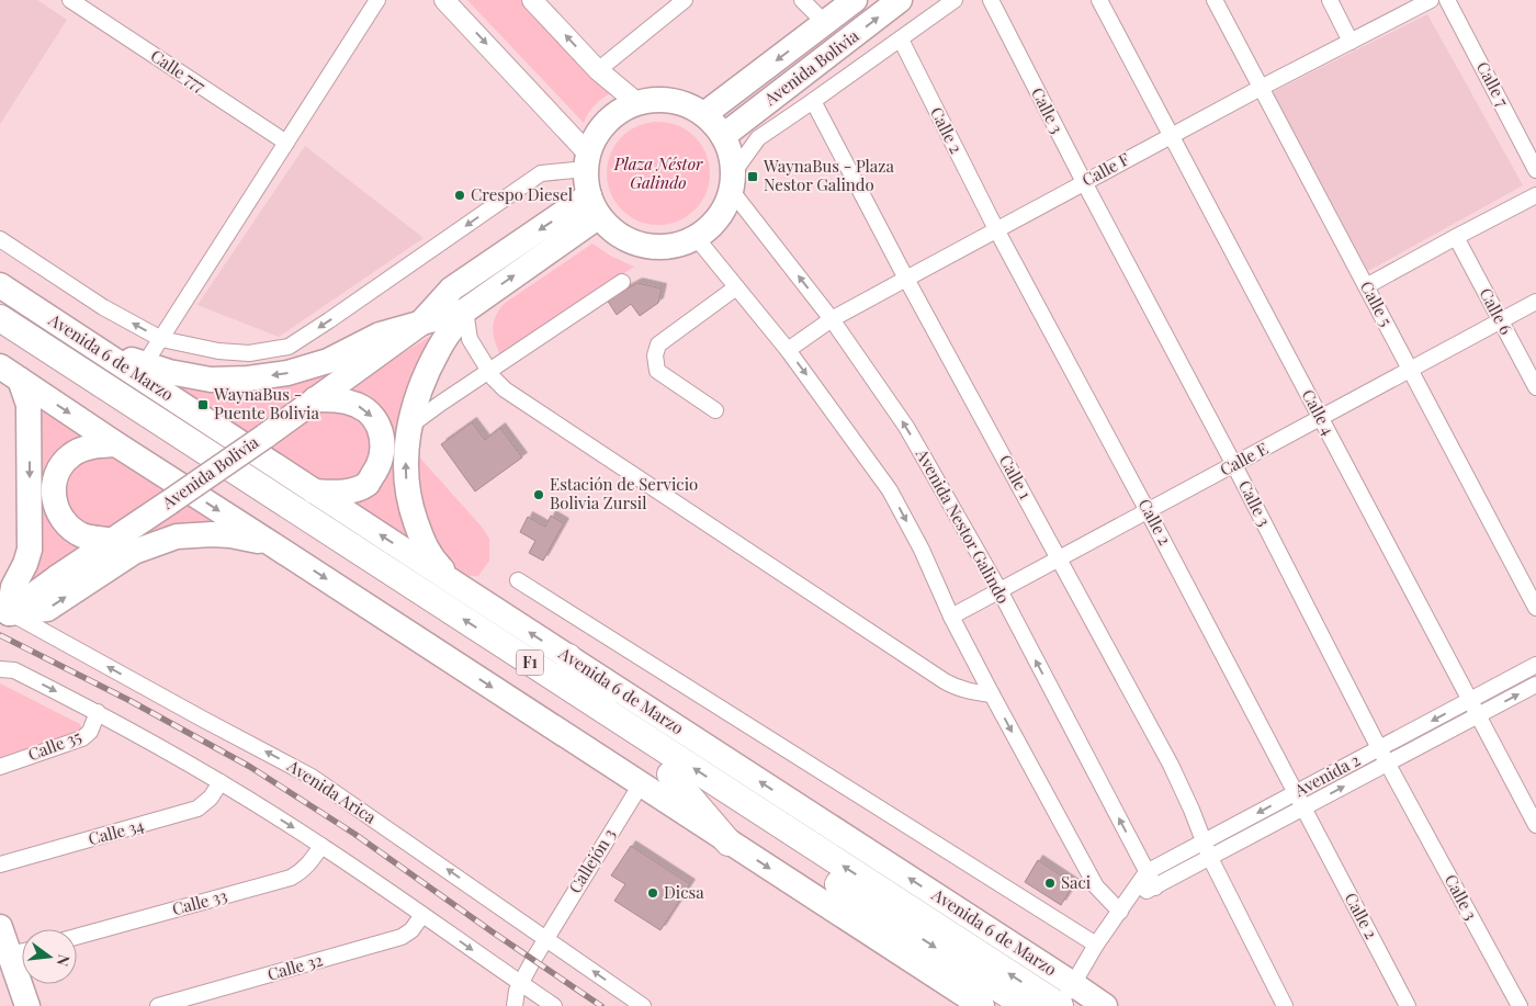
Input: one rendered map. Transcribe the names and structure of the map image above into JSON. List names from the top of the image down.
{
  "streets": {
    "highway": ["Avenida 6 de Marzo", "F1"],
    "main road": ["Avenida Bolivia"],
    "street": [
      "Calle 777",
      "Calle 7",
      "Calle 3",
      "Calle 2",
      "Calle F",
      "Calle 5",
      "Calle 6",
      "Calle 4",
      "Calle E",
      "Calle 1",
      "Avenida Nestor Galindo",
      "Calle 35",
      "Avenida 2",
      "Avenida Arica",
      "Calle 34",
      "Callejón 3",
      "Calle 33",
      "Calle 32"
    ]
  },
  "crossings": [
    ["Avenida Bolivia", "Avenida Nestor Galindo"],
    ["Avenida Bolivia", "Avenida Arica"],
    ["Calle 3", "Calle F"],
    ["Calle 3", "Calle E"],
    ["Calle 3", "Avenida 2"],
    ["Calle 2", "Calle F"],
    ["Calle 2", "Calle E"],
    ["Calle 2", "Avenida 2"],
    ["Calle F", "Calle 5"],
    ["Calle F", "Calle 4"],
    ["Calle F", "Calle 1"],
    ["Calle F", "Avenida Nestor Galindo"],
    ["Calle 5", "Calle E"],
    ["Calle 6", "Calle E"],
    ["Avenida 6 de Marzo", "Avenida 2"],
    ["Calle 4", "Calle E"],
    ["Calle 4", "Avenida 2"],
    ["Calle E", "Calle 1"],
    ["Calle E", "Avenida Nestor Galindo"],
    ["Calle 1", "Avenida 2"],
    ["Avenida Nestor Galindo", "Avenida 2"],
    ["Avenida Arica", "Callejón 3"]
  ],
  "parks": ["Plaza Néstor Galindo"],
  "places": {
    "transit": ["WaynaBus - Plaza Nestor Galindo", "WaynaBus - Puente Bolivia"],
    "other": [
      "Crespo Diesel",
      "Estación de Servicio Bolivia Zursil",
      "Saci",
      "Dicsa"
    ]
  },
  "north": "right"
}
